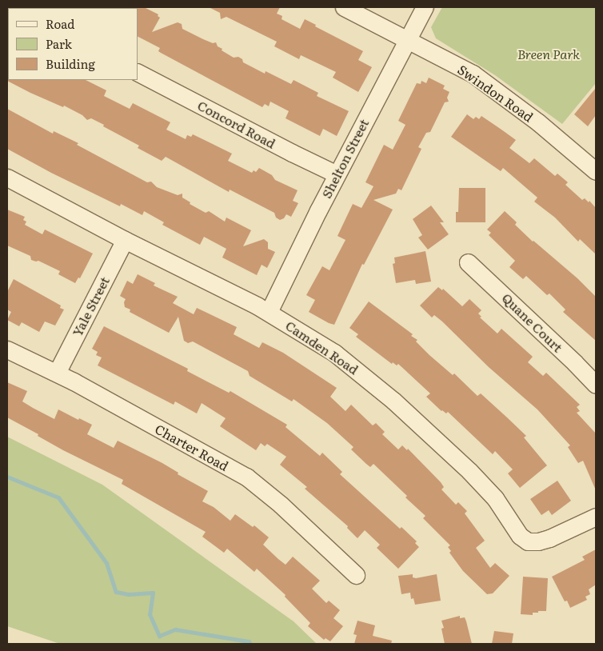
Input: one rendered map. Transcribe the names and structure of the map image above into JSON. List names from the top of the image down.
{
  "streets": {
    "street": [
      "Swindon Road",
      "Concord Road",
      "Shelton Street",
      "Yale Street",
      "Quane Court",
      "Camden Road",
      "Charter Road"
    ]
  },
  "crossings": [
    ["Swindon Road", "Shelton Street"],
    ["Concord Road", "Shelton Street"],
    ["Shelton Street", "Camden Road"],
    ["Yale Street", "Camden Road"],
    ["Yale Street", "Charter Road"]
  ],
  "parks": ["Breen Park"],
  "legend": ["Road", "Park", "Building"]
}
